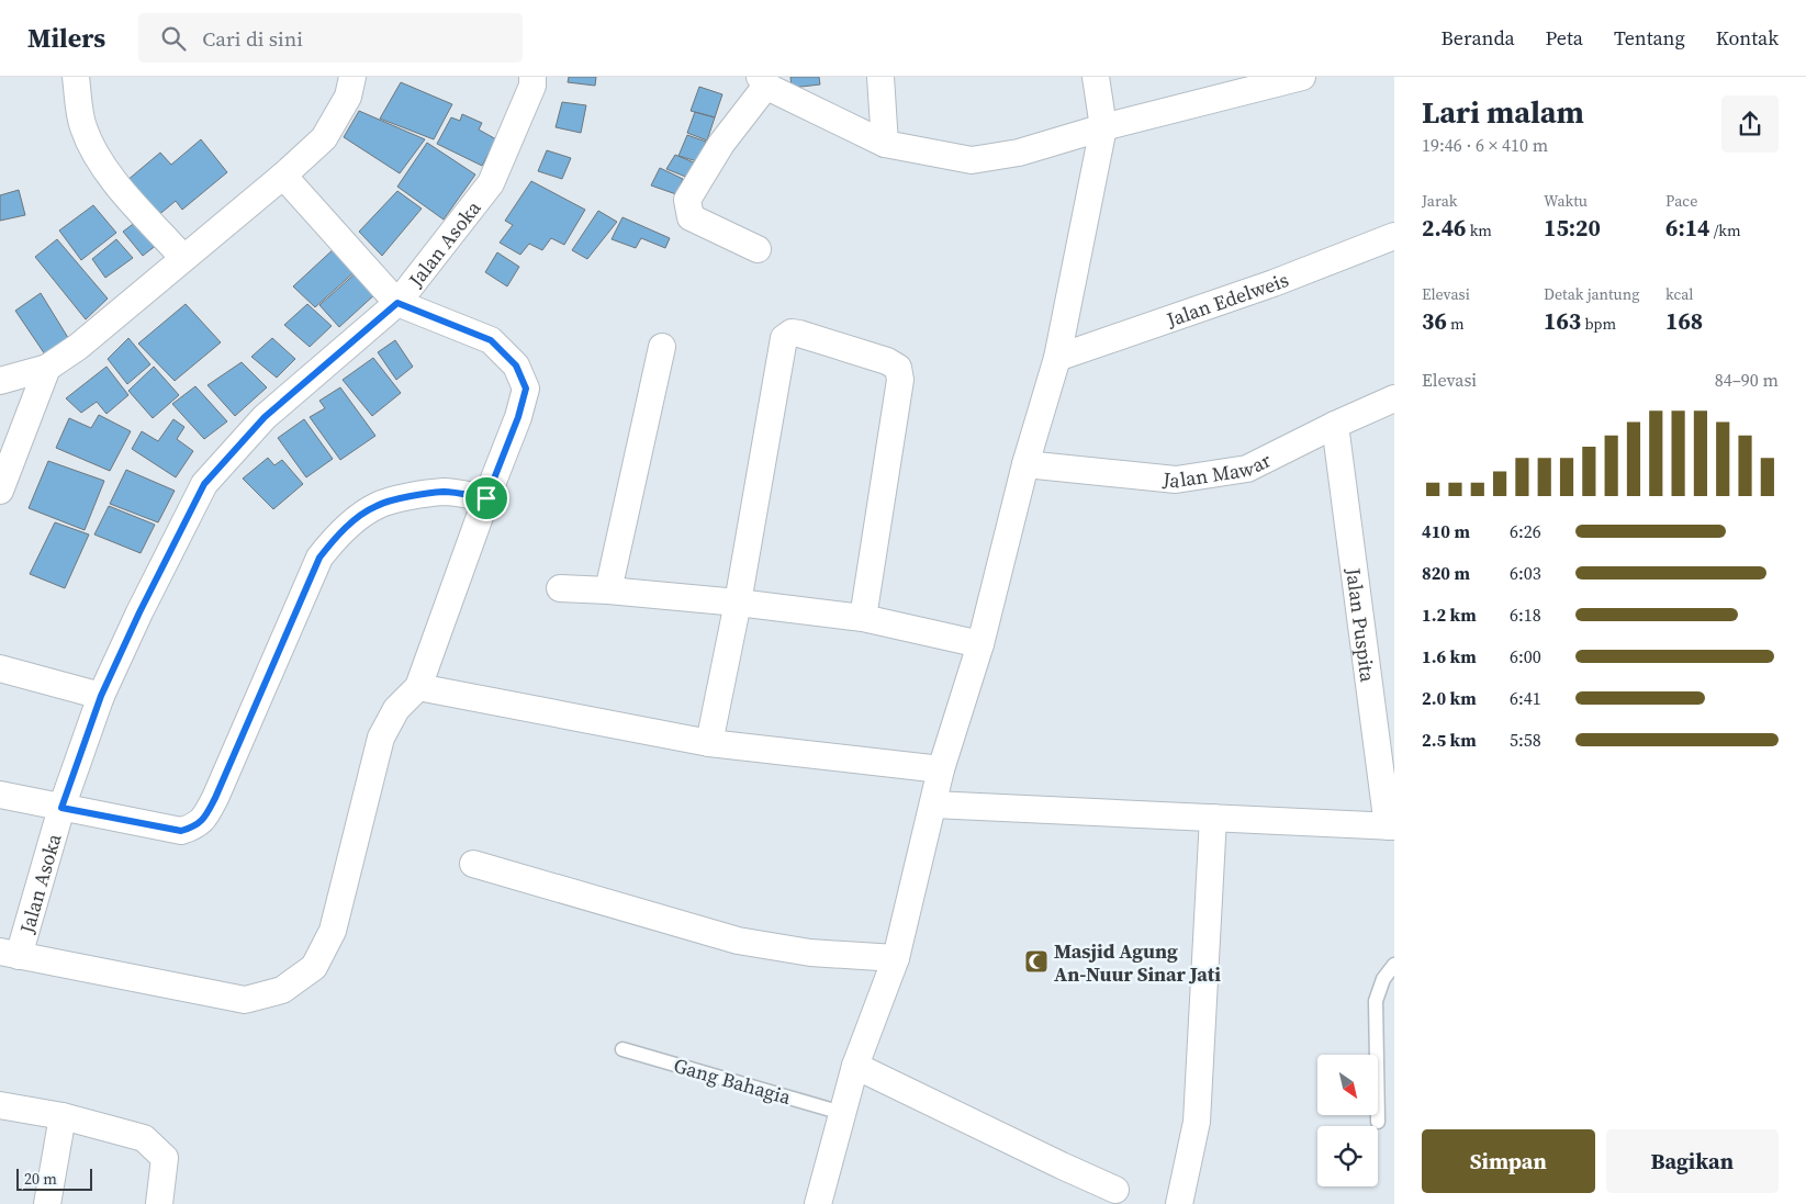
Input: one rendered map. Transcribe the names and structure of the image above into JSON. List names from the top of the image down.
{
  "streets": {
    "street": [
      "Jalan Asoka",
      "Jalan Edelweis",
      "Jalan Mawar",
      "Jalan Puspita"
    ],
    "lane": ["Gang Bahagia"]
  },
  "crossings": [
    ["Jalan Mawar", "Jalan Puspita"]
  ],
  "places": {
    "mosque": ["Masjid Agung An-Nuur Sinar Jati"]
  },
  "scale_bar": "20 m",
  "north": "bottom right",
  "page": {
    "header": "Milers",
    "search": "Cari di sini",
    "nav": [
      "Beranda",
      "Peta",
      "Tentang",
      "Kontak"
    ],
    "heading": ["Lari malam", "19:46 · 6 × 410 m"],
    "stats": [
      ["Jarak", "2.46 km"],
      ["Waktu", "15:20"],
      ["Pace", "6:14 /km"],
      ["Elevasi", "36 m"],
      ["Detak jantung", "163 bpm"],
      ["kcal", "168"]
    ],
    "chart": ["Elevasi", "84–90 m"],
    "list": [
      {
        "name": "410 m",
        "note": "6:26"
      },
      {
        "name": "820 m",
        "note": "6:03"
      },
      {
        "name": "1.2 km",
        "note": "6:18"
      },
      {
        "name": "1.6 km",
        "note": "6:00"
      },
      {
        "name": "2.0 km",
        "note": "6:41"
      },
      {
        "name": "2.5 km",
        "note": "5:58"
      }
    ],
    "buttons": ["Simpan", "Bagikan"],
    "scale": "20 m"
  }
}
